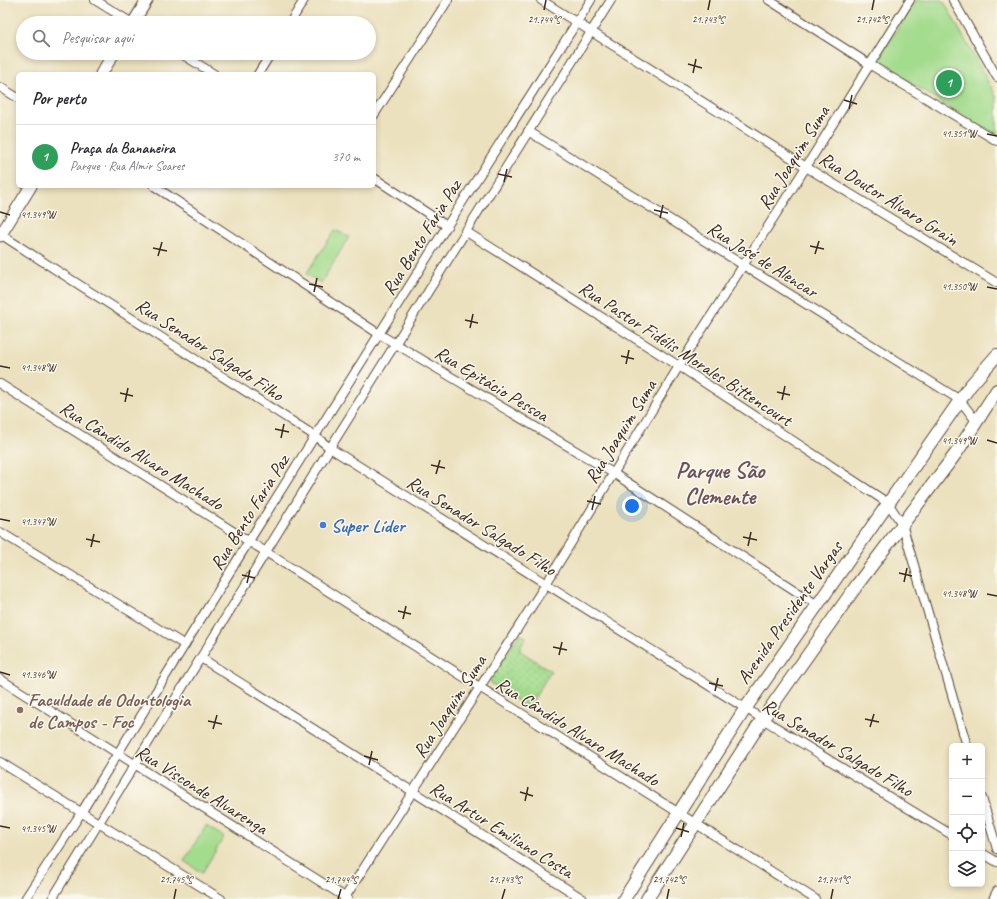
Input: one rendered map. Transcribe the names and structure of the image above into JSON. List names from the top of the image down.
{
  "streets": {
    "main road": ["Avenida Presidente Vargas"],
    "street": [
      "Rua Joaquim Suma",
      "Rua Doutor Álvaro Grain",
      "Rua Bento Faria Paz",
      "Rua José de Alencar",
      "Rua Senador Salgado Filho",
      "Rua Pastor Fidélis Morales Bittencourt",
      "Rua Epitácio Pessoa",
      "Rua Cândido Alvaro Machado",
      "Rua Visconde Alvarenga",
      "Rua Artur Emiliano Costa"
    ]
  },
  "crossings": [
    ["Rua Joaquim Suma", "Rua Doutor Álvaro Grain"],
    ["Rua Joaquim Suma", "Rua José de Alencar"],
    ["Rua Joaquim Suma", "Rua Senador Salgado Filho"],
    ["Rua Joaquim Suma", "Rua Pastor Fidélis Morales Bittencourt"],
    ["Rua Joaquim Suma", "Rua Epitácio Pessoa"],
    ["Rua Joaquim Suma", "Rua Cândido Alvaro Machado"],
    ["Rua Joaquim Suma", "Rua Visconde Alvarenga"],
    ["Rua Joaquim Suma", "Rua Artur Emiliano Costa"],
    ["Rua Doutor Álvaro Grain", "Rua Bento Faria Paz"],
    ["Rua Bento Faria Paz", "Rua José de Alencar"],
    ["Rua Bento Faria Paz", "Rua Senador Salgado Filho"],
    ["Rua Bento Faria Paz", "Rua Pastor Fidélis Morales Bittencourt"],
    ["Rua Bento Faria Paz", "Rua Epitácio Pessoa"],
    ["Rua Bento Faria Paz", "Rua Cândido Alvaro Machado"],
    ["Rua Bento Faria Paz", "Rua Visconde Alvarenga"],
    ["Rua Bento Faria Paz", "Rua Artur Emiliano Costa"],
    ["Rua José de Alencar", "Avenida Presidente Vargas"],
    ["Rua Senador Salgado Filho", "Avenida Presidente Vargas"],
    ["Rua Pastor Fidélis Morales Bittencourt", "Avenida Presidente Vargas"],
    ["Rua Epitácio Pessoa", "Avenida Presidente Vargas"],
    ["Rua Cândido Alvaro Machado", "Avenida Presidente Vargas"]
  ],
  "districts": ["Parque São Clemente"],
  "places": ["Super Líder", "Faculdade de Odontologia de Campos - Foc"],
  "page": {
    "search": "Pesquisar aqui",
    "pins": "1",
    "heading": "Por perto",
    "list": [
      {
        "mark": "1",
        "name": "Praça da Bananeira",
        "note": "Parque · Rua Almir Soares",
        "value": "370 m"
      }
    ],
    "map_buttons": ["+", "−"]
  },
  "coordinates": [
    "21.744°S",
    "21.743°S",
    "21.742°S",
    "41.351°W",
    "41.349°W",
    "41.350°W",
    "41.348°W",
    "41.347°W",
    "41.346°W",
    "41.345°W",
    "21.745°S",
    "21.741°S"
  ]
}
